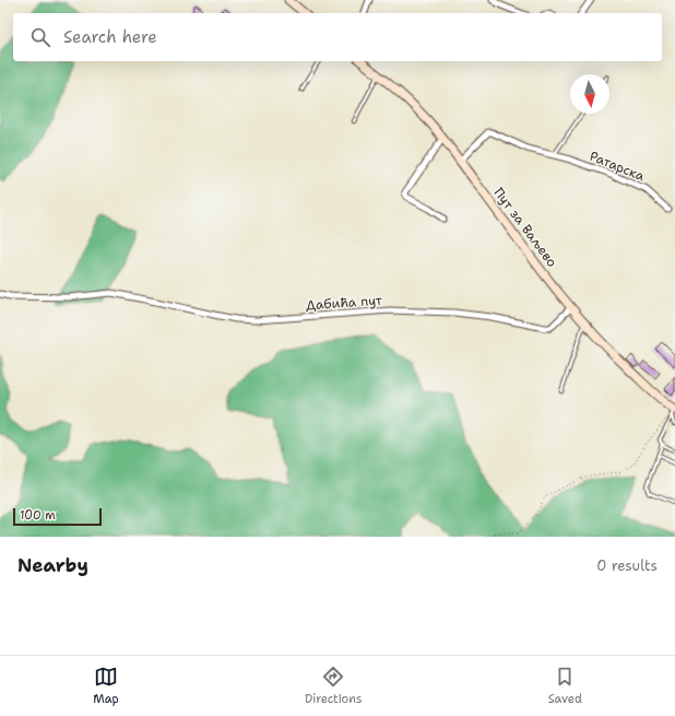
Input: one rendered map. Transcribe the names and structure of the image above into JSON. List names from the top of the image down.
{
  "streets": {
    "main road": ["Пут за Ваљево"],
    "street": ["Ратарска", "Дабића пут"]
  },
  "crossings": [
    ["Ратарска", "Пут за Ваљево"],
    ["Пут за Ваљево", "Дабића пут"]
  ],
  "scale_bar": "100 m",
  "north": "bottom",
  "page": {
    "search": "Search here",
    "scale": "100 m",
    "heading": ["Nearby", "0 results"],
    "nav": ["Map", "Directions", "Saved"]
  }
}
